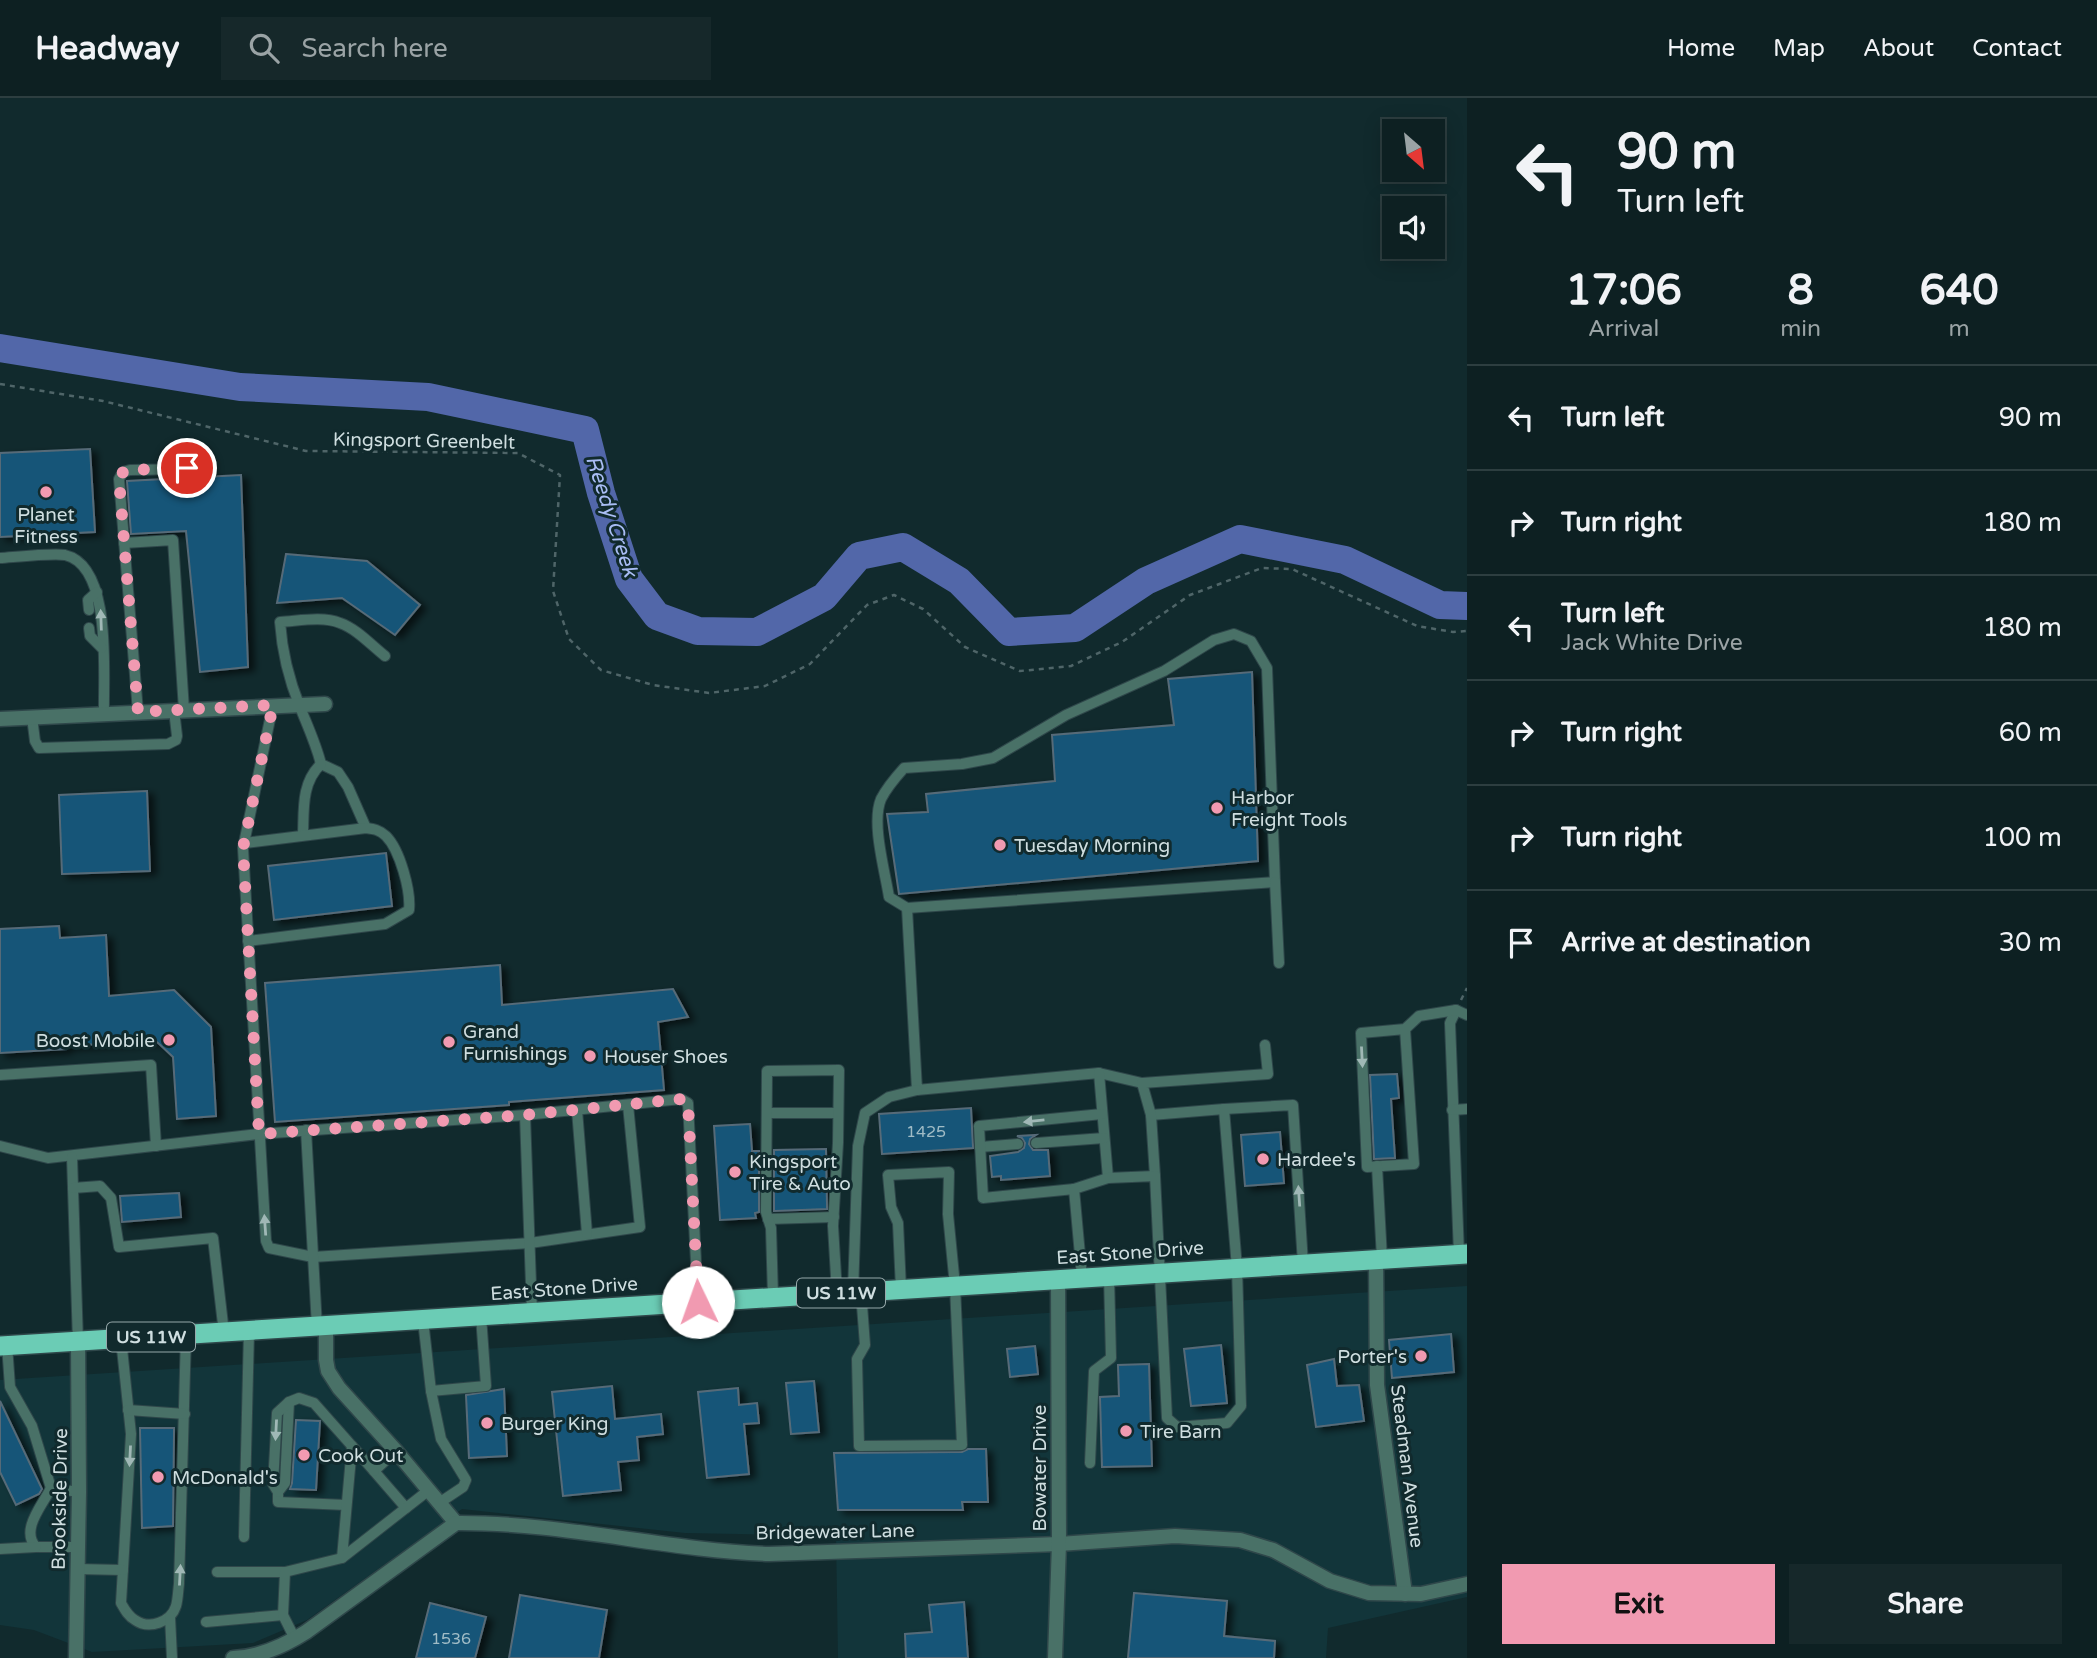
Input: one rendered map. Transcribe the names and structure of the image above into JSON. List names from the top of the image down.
{
  "streets": {
    "highway": ["East Stone Drive", "US 11W"],
    "street": [
      "Steadman Avenue",
      "Bowater Drive",
      "Brookside Drive",
      "Bridgewater Lane"
    ],
    "path": ["Kingsport Greenbelt"]
  },
  "crossings": [
    ["East Stone Drive", "Steadman Avenue"],
    ["East Stone Drive", "Bowater Drive"],
    ["East Stone Drive", "Brookside Drive"],
    ["Steadman Avenue", "Bridgewater Lane"],
    ["Bowater Drive", "Bridgewater Lane"]
  ],
  "water": ["Reedy Creek"],
  "places": [
    "Planet Fitness",
    "Harbor Freight Tools",
    "Tuesday Morning",
    "Boost Mobile",
    "Grand Furnishings",
    "Houser Shoes",
    "Hardee's",
    "Kingsport Tire & Auto",
    "Porter's",
    "Burger King",
    "Tire Barn",
    "Cook Out",
    "McDonald's"
  ],
  "house_numbers": ["1425", "1536"],
  "north": "bottom right",
  "page": {
    "header": "Headway",
    "search": "Search here",
    "nav": [
      "Home",
      "Map",
      "About",
      "Contact"
    ],
    "turn": ["90 m", "Turn left"],
    "eta": [
      "17:06",
      "Arrival",
      "8",
      "min",
      "640",
      "m"
    ],
    "list": [
      {
        "name": "Turn left",
        "value": "90 m"
      },
      {
        "name": "Turn right",
        "value": "180 m"
      },
      {
        "name": "Turn left",
        "note": "Jack White Drive",
        "value": "180 m"
      },
      {
        "name": "Turn right",
        "value": "60 m"
      },
      {
        "name": "Turn right",
        "value": "100 m"
      },
      {
        "name": "Arrive at destination",
        "value": "30 m"
      }
    ],
    "buttons": ["Exit", "Share"]
  }
}
